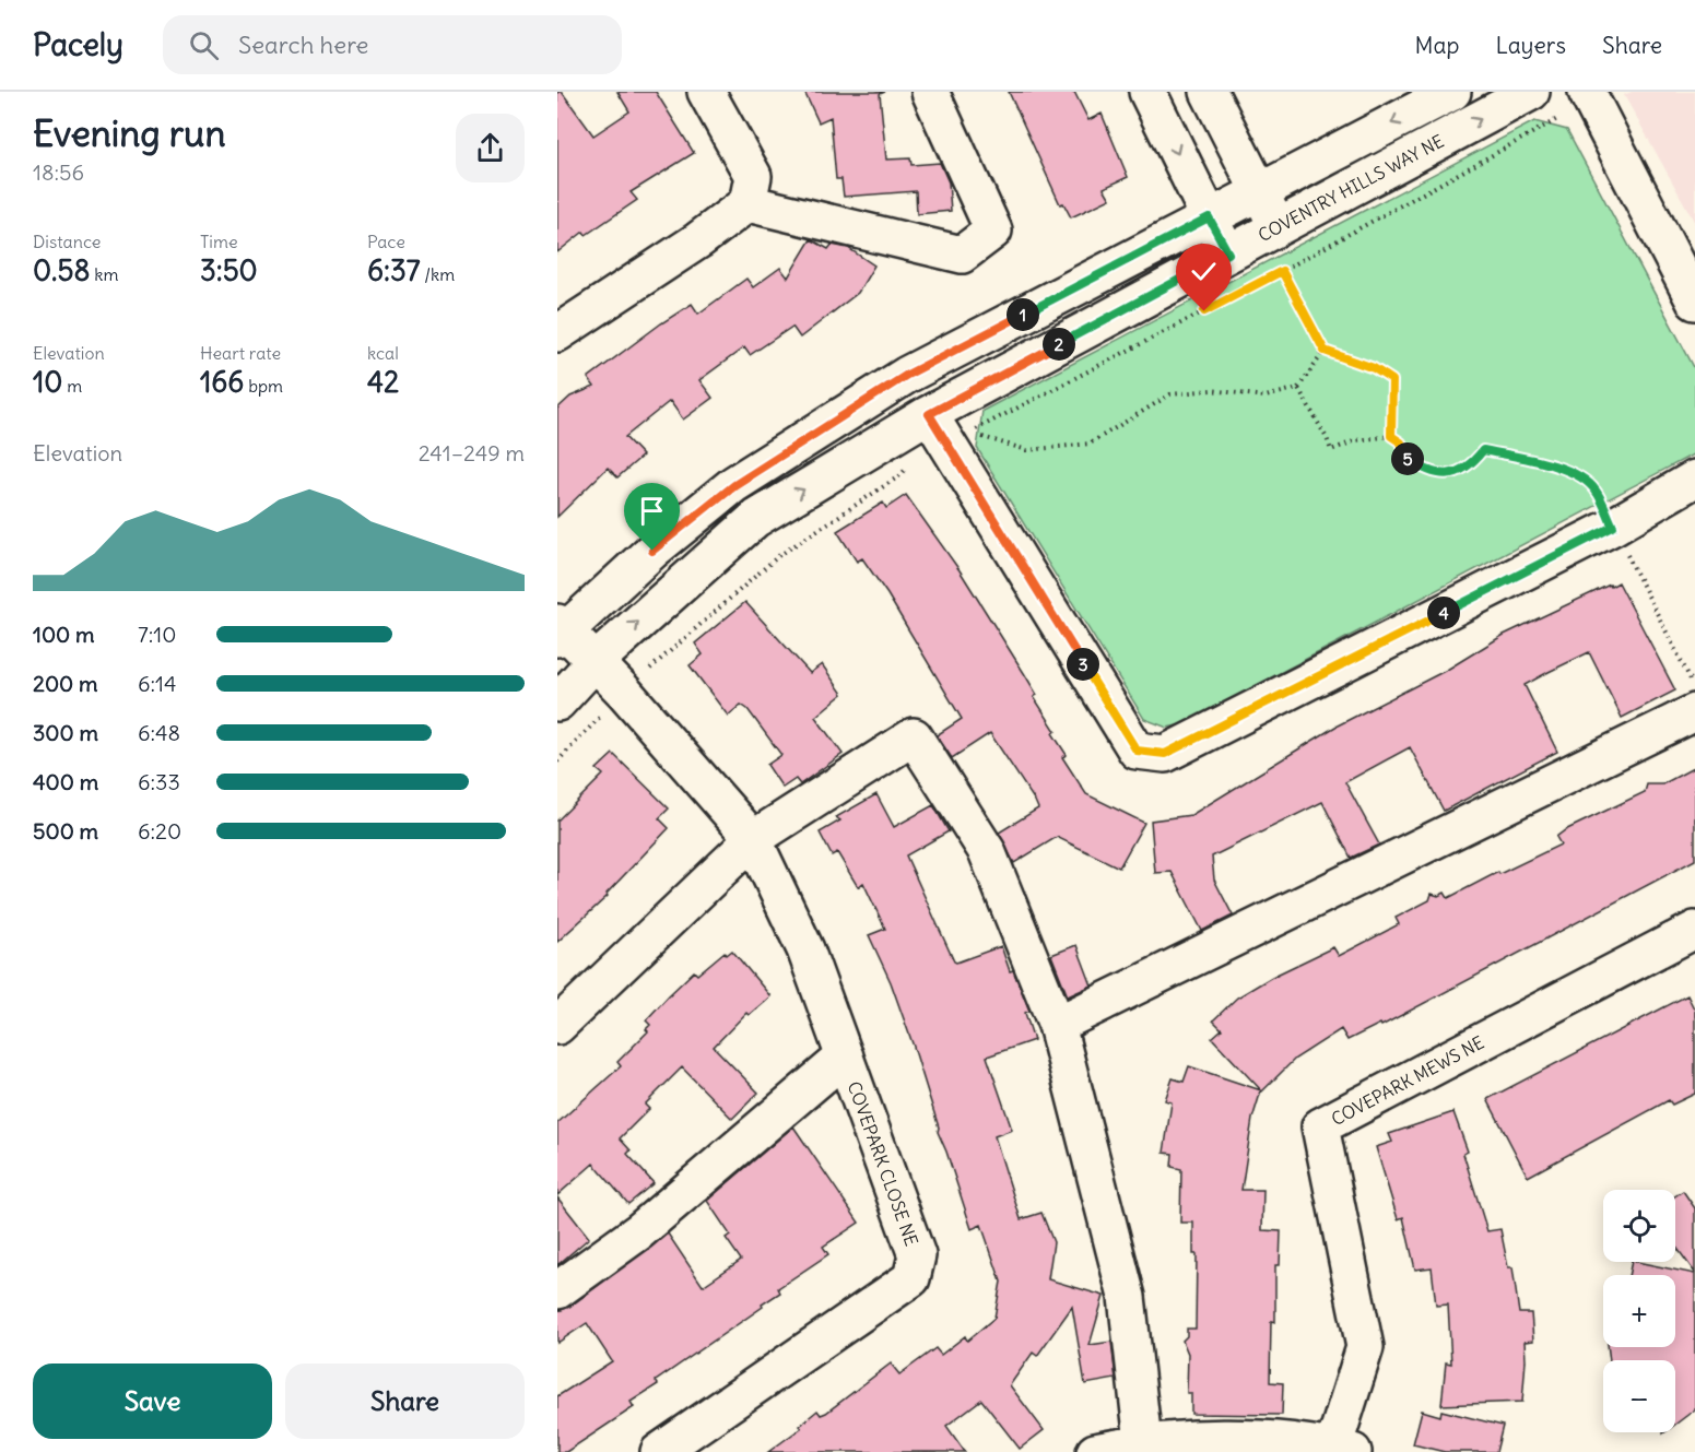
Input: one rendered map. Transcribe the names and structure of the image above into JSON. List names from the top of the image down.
{
  "streets": {
    "street": ["COVENTRY HILLS WAY NE", "COVEPARK MEWS NE", "COVEPARK CLOSE NE"]
  },
  "crossings": [
    ["COVENTRY HILLS WAY NE", "COVEPARK CLOSE NE"]
  ],
  "page": {
    "header": "Pacely",
    "search": "Search here",
    "nav": ["Map", "Layers", "Share"],
    "heading": ["Evening run", "18:56"],
    "stats": [
      ["Distance", "0.58 km"],
      ["Time", "3:50"],
      ["Pace", "6:37 /km"],
      ["Elevation", "10 m"],
      ["Heart rate", "166 bpm"],
      ["kcal", "42"]
    ],
    "pins": [
      "1",
      "2",
      "5",
      "4",
      "3"
    ],
    "chart": ["Elevation", "241–249 m"],
    "list": [
      {
        "name": "100 m",
        "note": "7:10"
      },
      {
        "name": "200 m",
        "note": "6:14"
      },
      {
        "name": "300 m",
        "note": "6:48"
      },
      {
        "name": "400 m",
        "note": "6:33"
      },
      {
        "name": "500 m",
        "note": "6:20"
      }
    ],
    "map_buttons": ["+", "−"],
    "buttons": ["Save", "Share"]
  }
}
